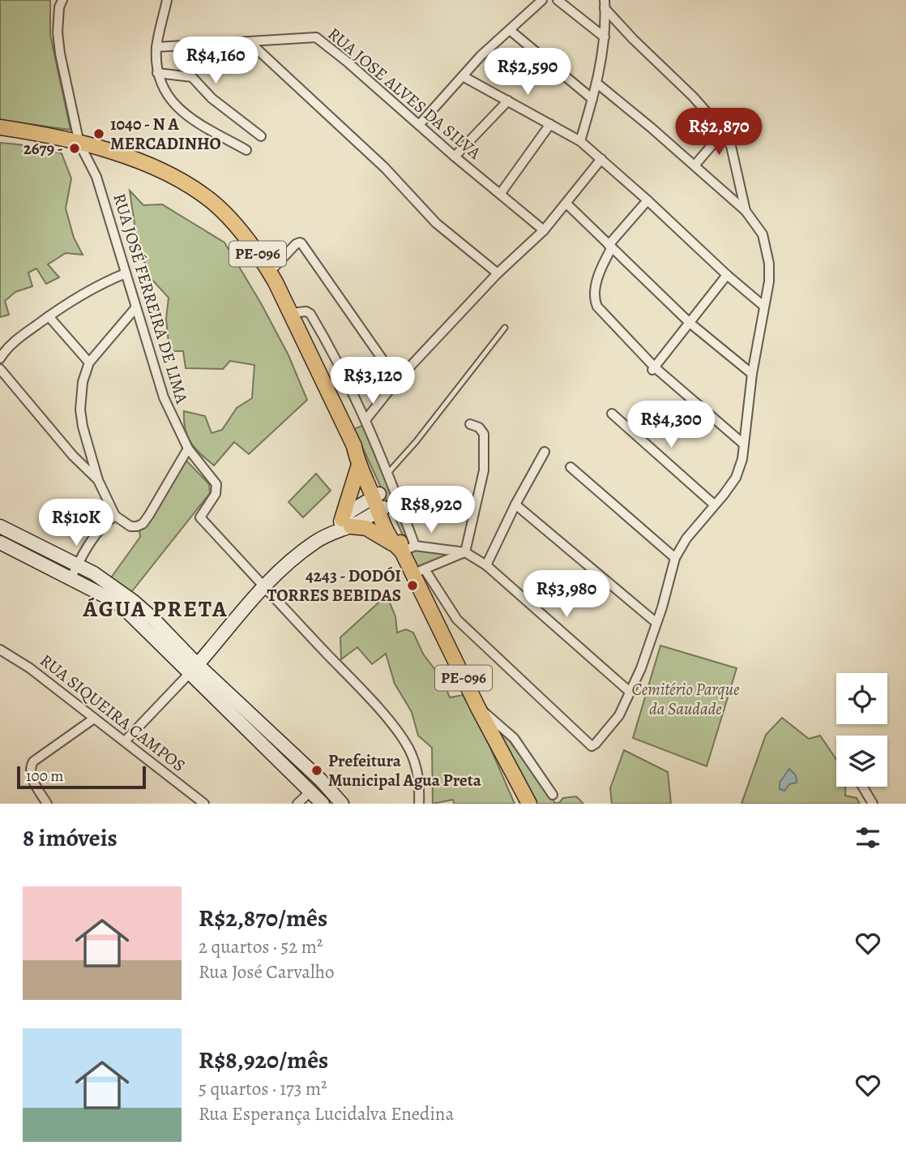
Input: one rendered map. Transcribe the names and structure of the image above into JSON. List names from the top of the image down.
{
  "streets": {
    "main road": ["PE-096"],
    "street": ["RUA JOSE ALVES DA SILVA", "RUA JOSÉ FERREIRA DE LIMA", "RUA SIQUEIRA CAMPOS"]
  },
  "crossings": [
    ["PE-096", "RUA JOSÉ FERREIRA DE LIMA"]
  ],
  "districts": ["ÁGUA PRETA"],
  "parks": ["Cemitério Parque da Saudade"],
  "places": [
    "1040 - N A MERCADINHO",
    "2679 -",
    "4243 - DODÓI TORRES BEBIDAS",
    "Prefeitura Municipal Agua Preta"
  ],
  "scale_bar": "100 m",
  "page": {
    "price": [
      "R$4,160",
      "R$2,590",
      "R$2,870",
      "R$3,120",
      "R$4,300",
      "R$8,920",
      "R$10K",
      "R$3,980"
    ],
    "scale": "100 m",
    "heading": "8 imóveis",
    "list": [
      {
        "name": "R$2,870/mês",
        "note": "2 quartos · 52 m² · Rua José Carvalho"
      },
      {
        "name": "R$8,920/mês",
        "note": "5 quartos · 173 m² · Rua Esperança Lucidalva Enedina"
      }
    ]
  }
}
